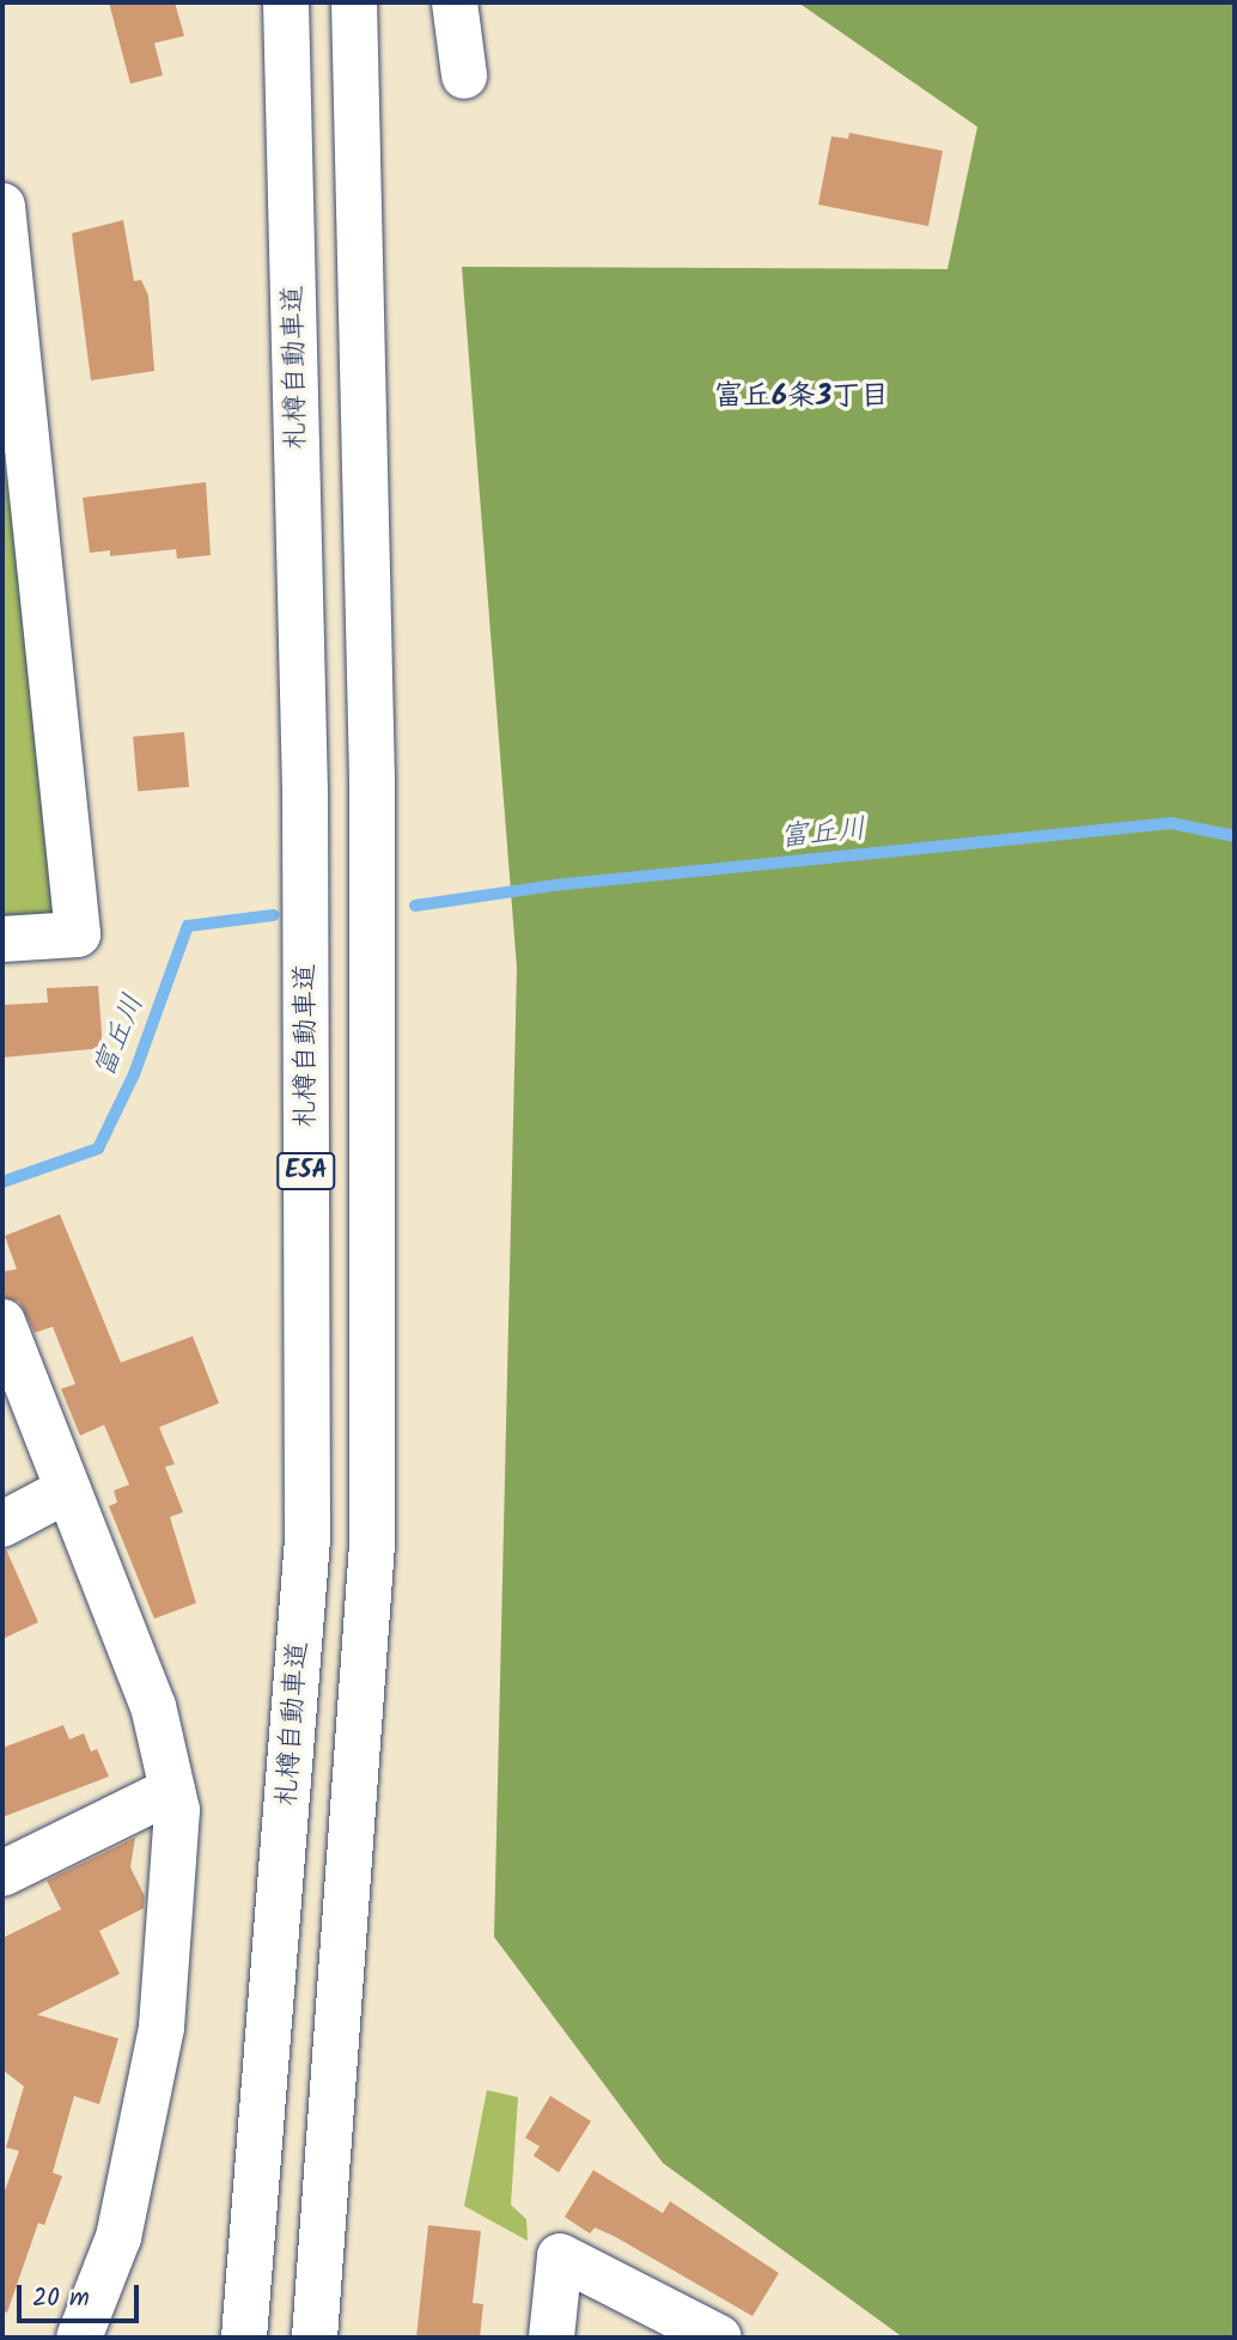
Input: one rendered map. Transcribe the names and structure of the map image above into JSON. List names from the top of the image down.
{
  "streets": {
    "main road": ["札樽自動車道", "E5A"]
  },
  "districts": ["富丘6条3丁目"],
  "water": ["富丘川"],
  "scale_bar": "20 m"
}
